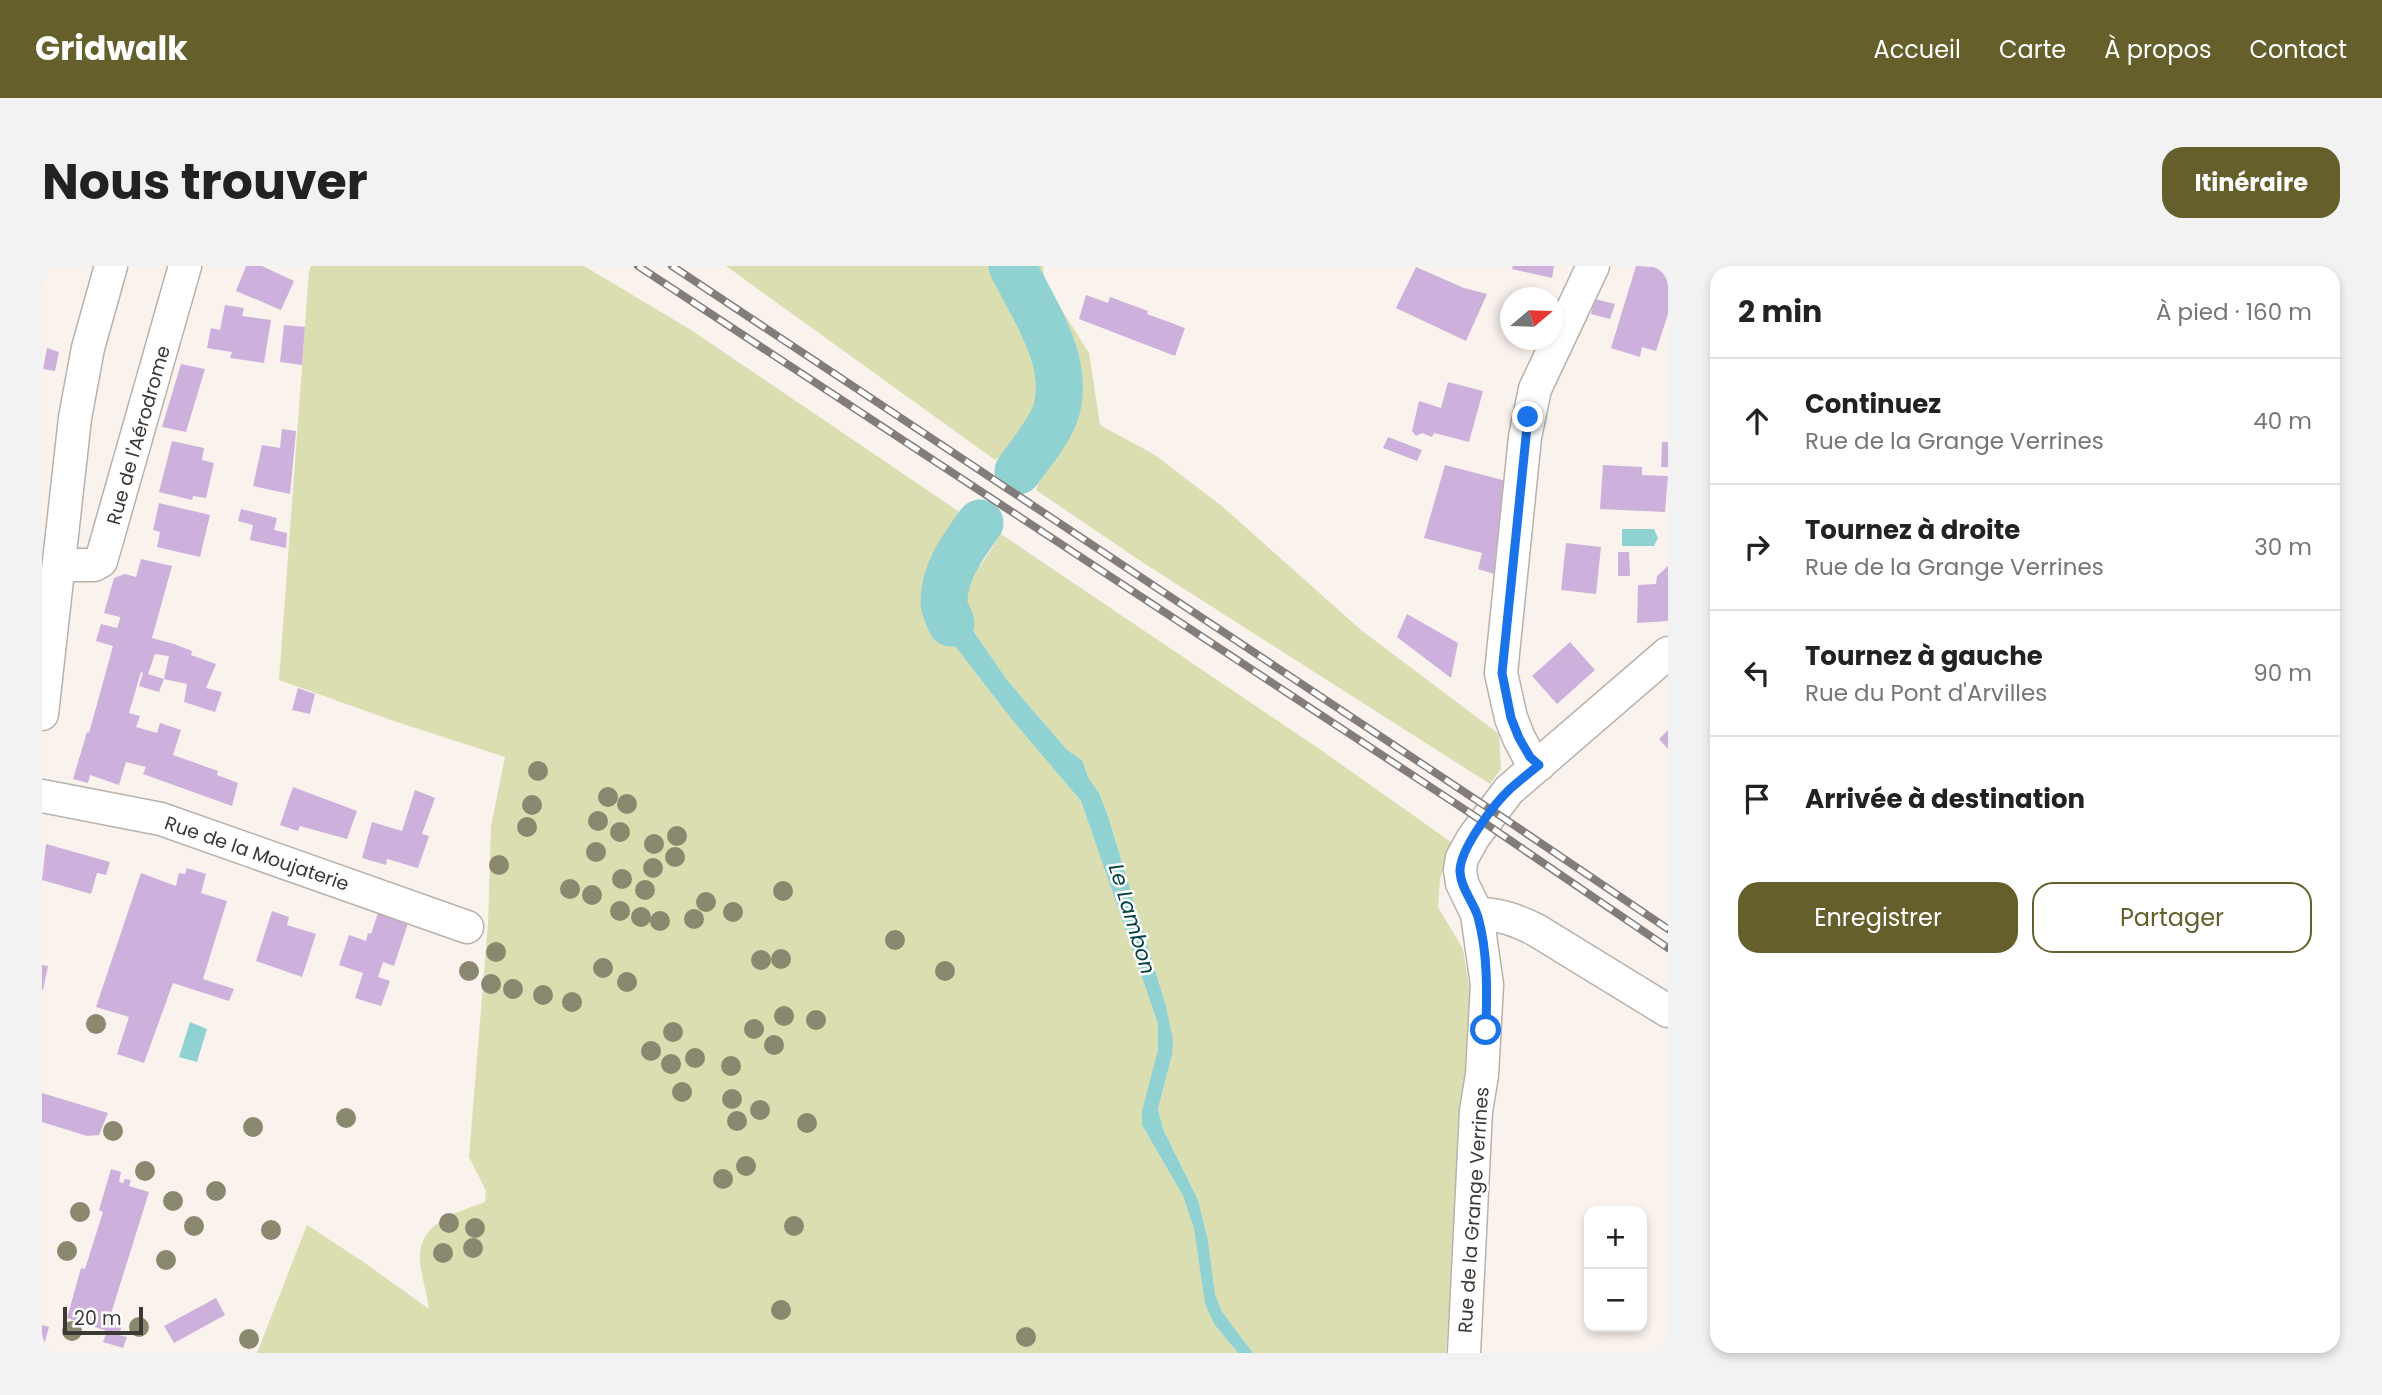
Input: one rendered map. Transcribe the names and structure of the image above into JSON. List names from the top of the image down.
{
  "streets": {
    "street": ["Rue de l'Aérodrome", "Rue de la Moujaterie", "Rue de la Grange Verrines"]
  },
  "water": ["Le Lambon"],
  "scale_bar": "20 m",
  "north": "right",
  "page": {
    "header": "Gridwalk",
    "nav": [
      "Accueil",
      "Carte",
      "À propos",
      "Contact"
    ],
    "title": "Nous trouver",
    "buttons": [
      "Itinéraire",
      ["Enregistrer", "Partager"]
    ],
    "heading": ["2 min", "À pied · 160 m"],
    "list": [
      ["Continuez", "Rue de la Grange Verrines", "40 m"],
      ["Tournez à droite", "Rue de la Grange Verrines", "30 m"],
      ["Tournez à gauche", "Rue du Pont d'Arvilles", "90 m"],
      "Arrivée à destination"
    ],
    "map_buttons": ["+", "−"],
    "scale": "20 m"
  }
}
